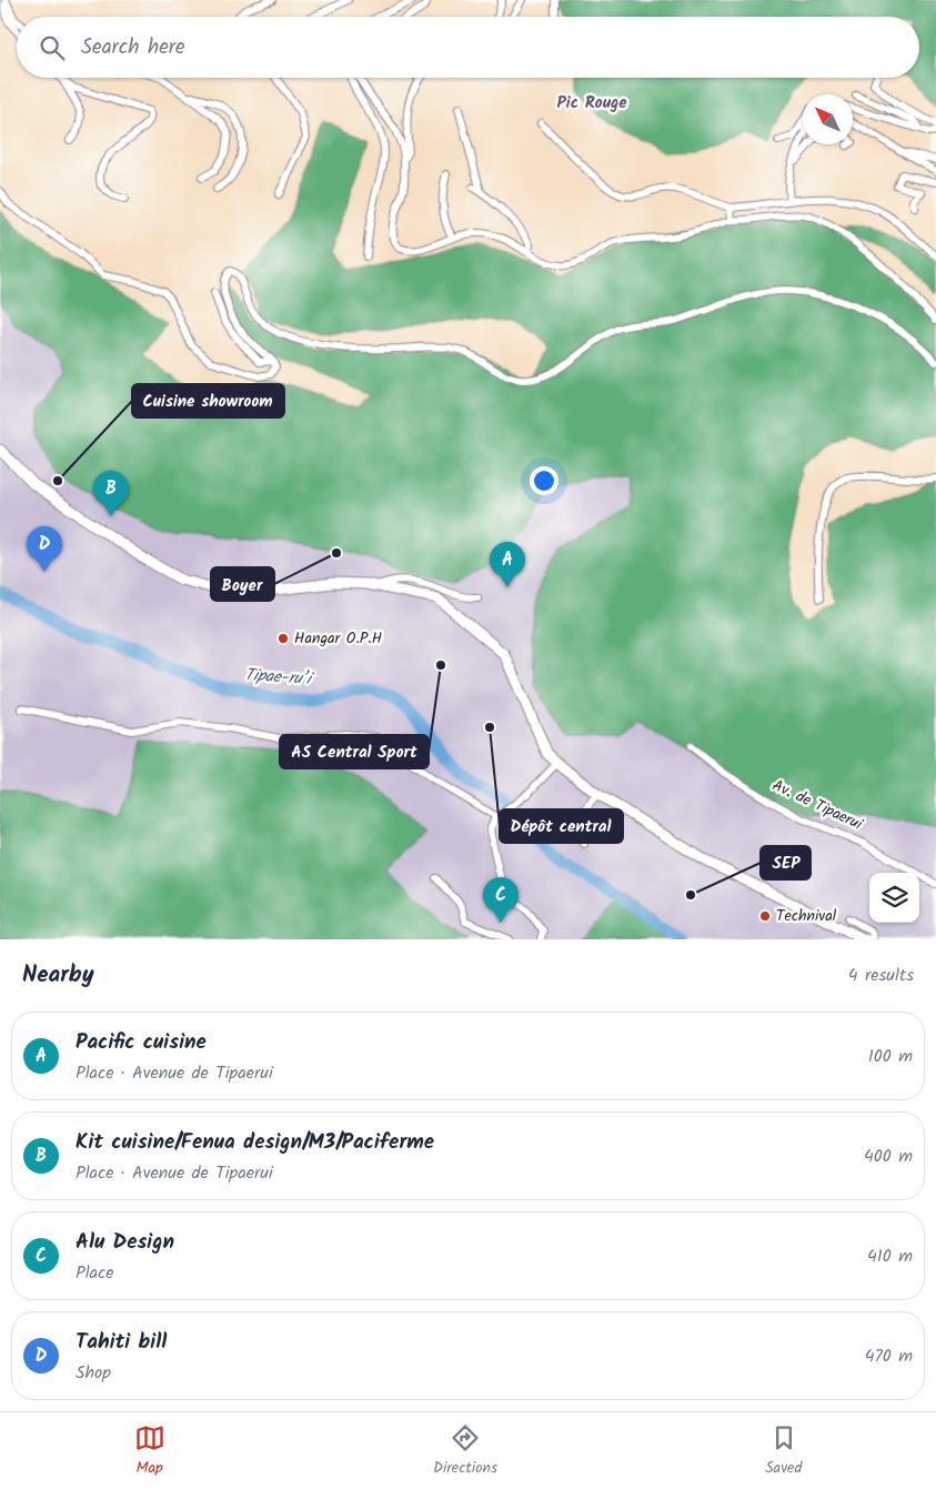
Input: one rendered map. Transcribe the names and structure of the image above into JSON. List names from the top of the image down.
{
  "streets": {
    "street": ["Av. de Tipaerui"]
  },
  "districts": ["Pic Rouge"],
  "water": ["Tipae-ru’i"],
  "places": [
    "Cuisine showroom",
    "Boyer",
    "Hangar O.P.H",
    "AS Central Sport",
    "Dépôt central",
    "SEP",
    "Technival"
  ],
  "north": "top left",
  "page": {
    "search": "Search here",
    "pins": [
      "B",
      "D",
      "A",
      "C"
    ],
    "heading": ["Nearby", "4 results"],
    "list": [
      {
        "mark": "A",
        "name": "Pacific cuisine",
        "note": "Place · Avenue de Tipaerui",
        "value": "100 m"
      },
      {
        "mark": "B",
        "name": "Kit cuisine/Fenua design/M3/Paciferme",
        "note": "Place · Avenue de Tipaerui",
        "value": "400 m"
      },
      {
        "mark": "C",
        "name": "Alu Design",
        "note": "Place",
        "value": "410 m"
      },
      {
        "mark": "D",
        "name": "Tahiti bill",
        "note": "Shop",
        "value": "470 m"
      }
    ],
    "nav": ["Map", "Directions", "Saved"]
  }
}
